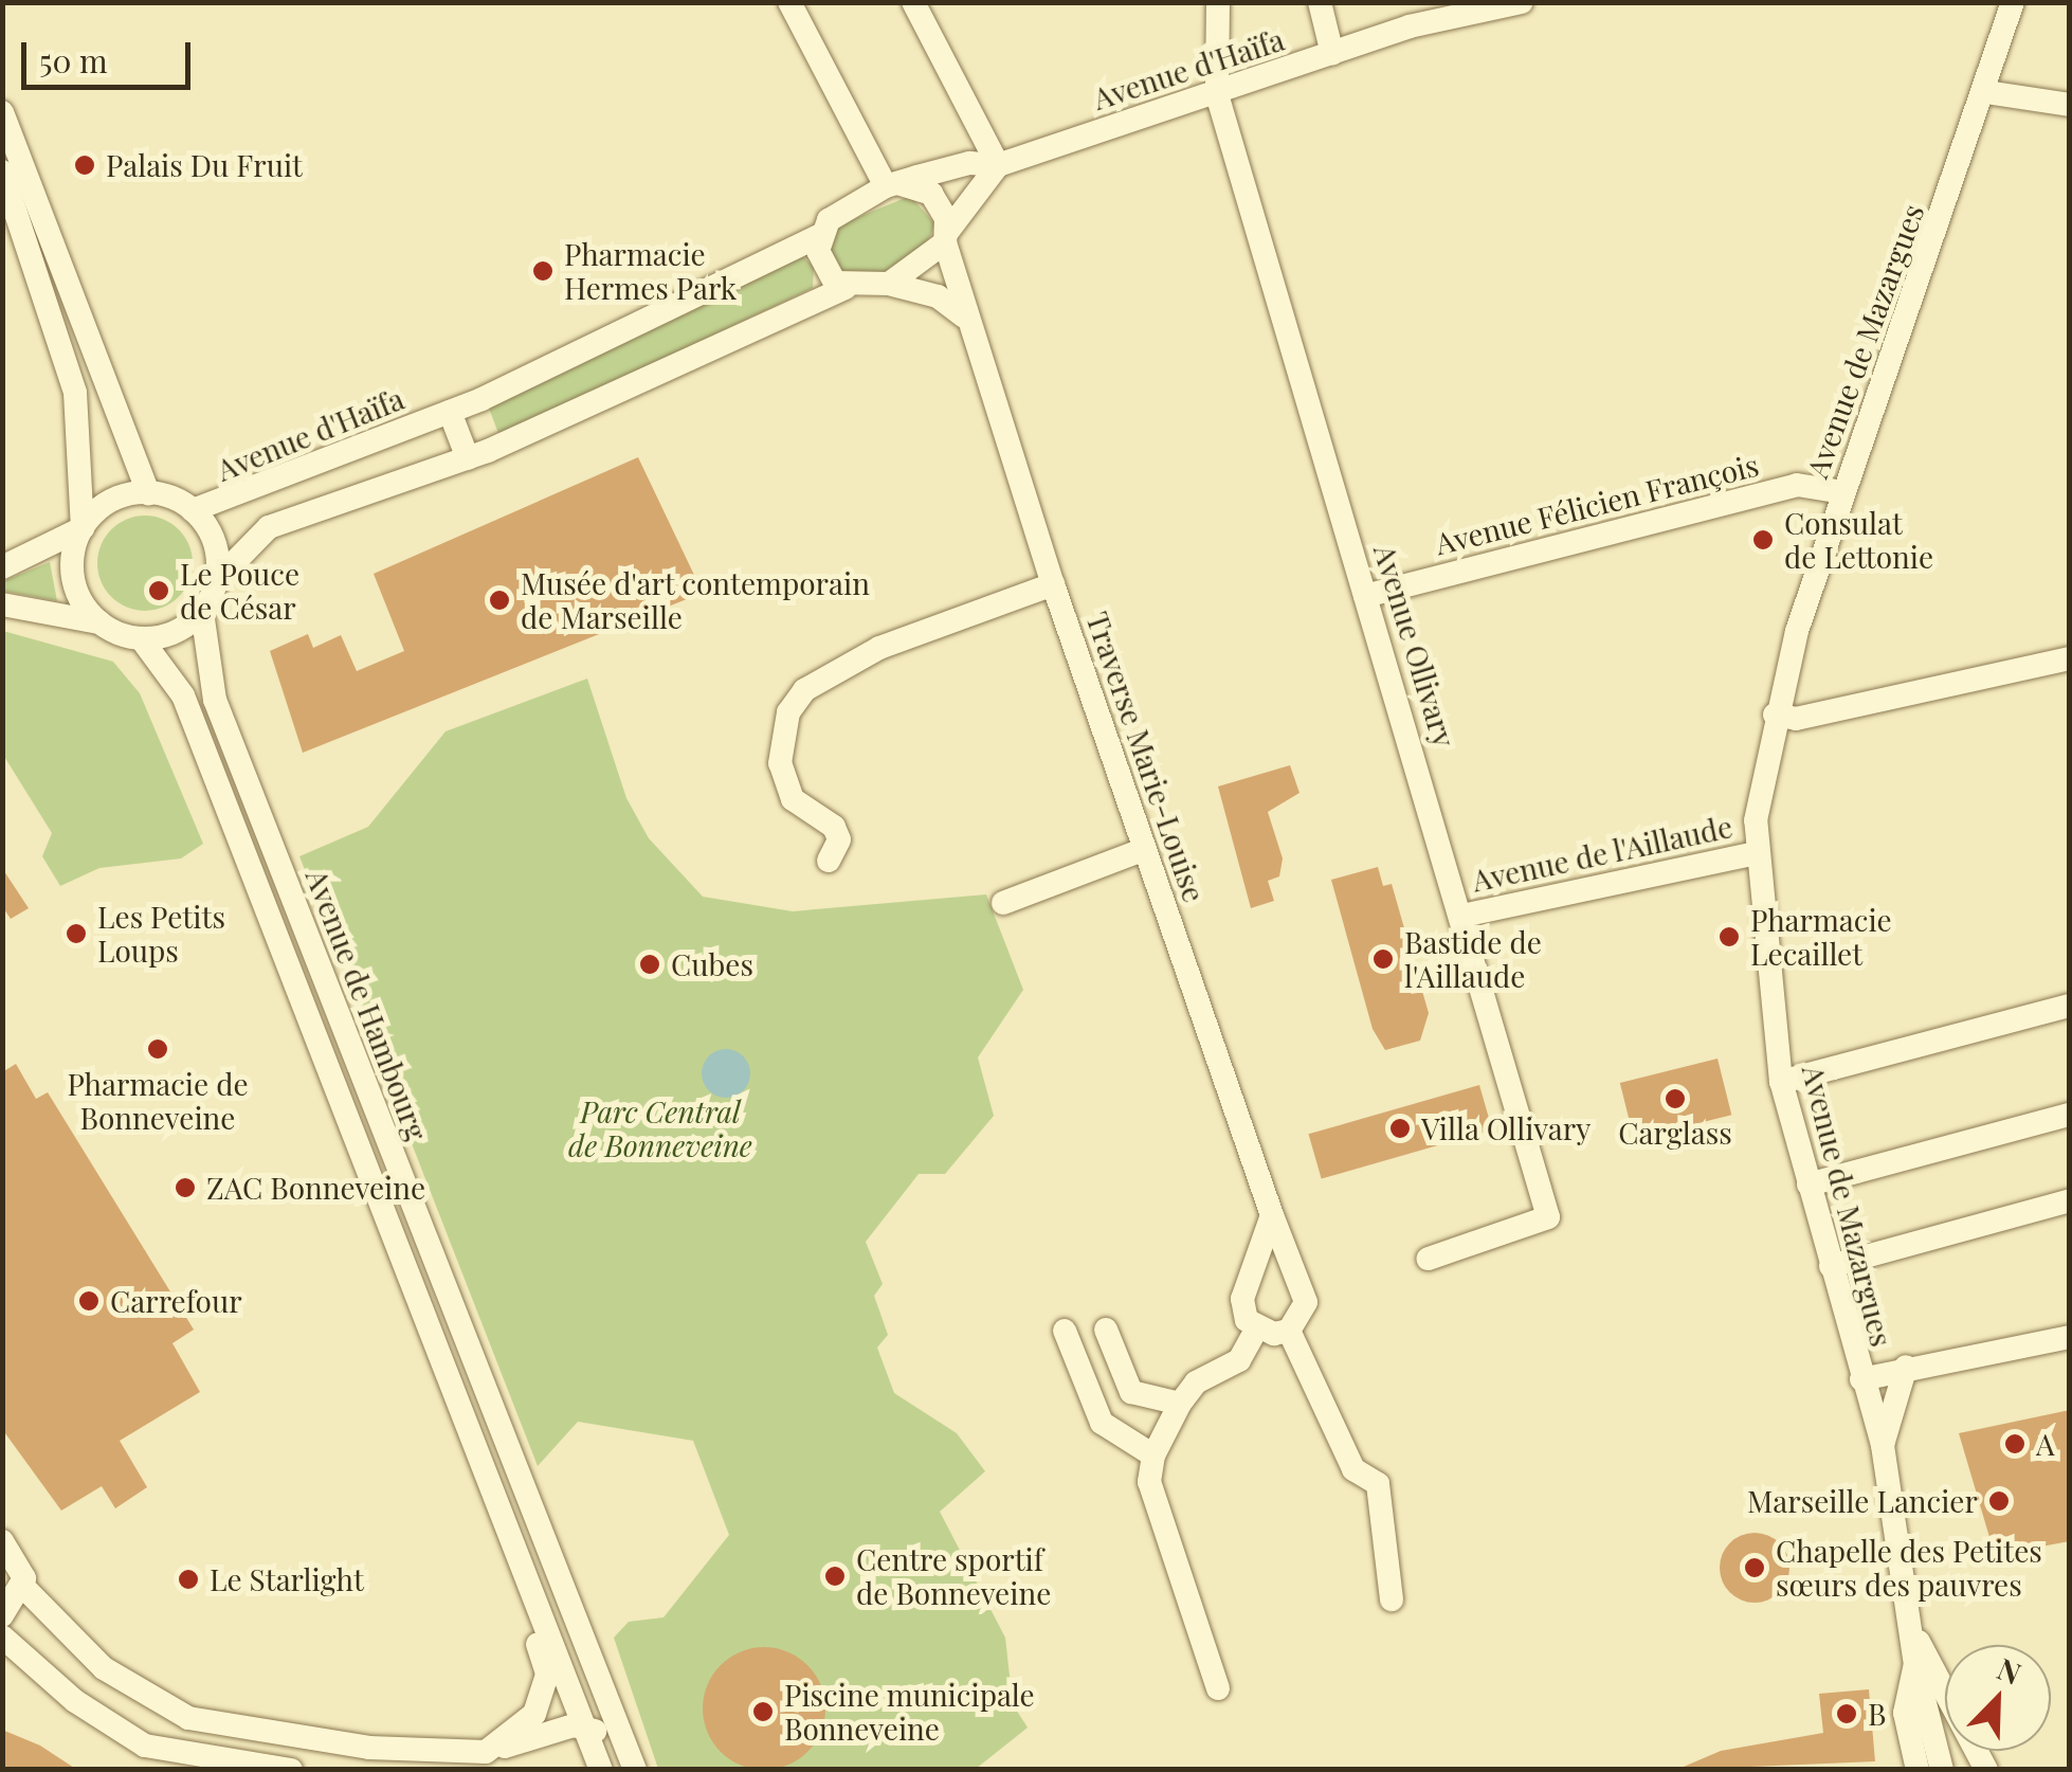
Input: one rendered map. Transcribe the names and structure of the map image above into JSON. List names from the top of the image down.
{
  "streets": {
    "street": [
      "Avenue d'Haïfa",
      "Avenue de Mazargues",
      "Avenue Félicien François",
      "Avenue Ollivary",
      "Traverse Marie-Louise",
      "Avenue de l'Aillaude",
      "Avenue de Hambourg"
    ]
  },
  "crossings": [
    ["Avenue d'Haïfa", "Avenue Ollivary"],
    ["Avenue d'Haïfa", "Traverse Marie-Louise"],
    ["Avenue d'Haïfa", "Avenue de Hambourg"],
    ["Avenue de Mazargues", "Avenue Félicien François"],
    ["Avenue de Mazargues", "Avenue de l'Aillaude"],
    ["Avenue Félicien François", "Avenue Ollivary"],
    ["Avenue Ollivary", "Avenue de l'Aillaude"]
  ],
  "parks": ["Parc Central de Bonneveine"],
  "places": [
    "Palais Du Fruit",
    "Pharmacie Hermes Park",
    "Consulat de Lettonie",
    "Le Pouce de César",
    "Musée d'art contemporain de Marseille",
    "Les Petits Loups",
    "Pharmacie Lecaillet",
    "Bastide de l'Aillaude",
    "Cubes",
    "Pharmacie de Bonneveine",
    "Carglass",
    "Villa Ollivary",
    "ZAC Bonneveine",
    "Carrefour",
    "A",
    "Marseille Lancier",
    "Chapelle des Petites sœurs des pauvres",
    "Centre sportif de Bonneveine",
    "Le Starlight",
    "Piscine municipale Bonneveine",
    "B"
  ],
  "scale_bar": "50 m",
  "north": "top right"
}
